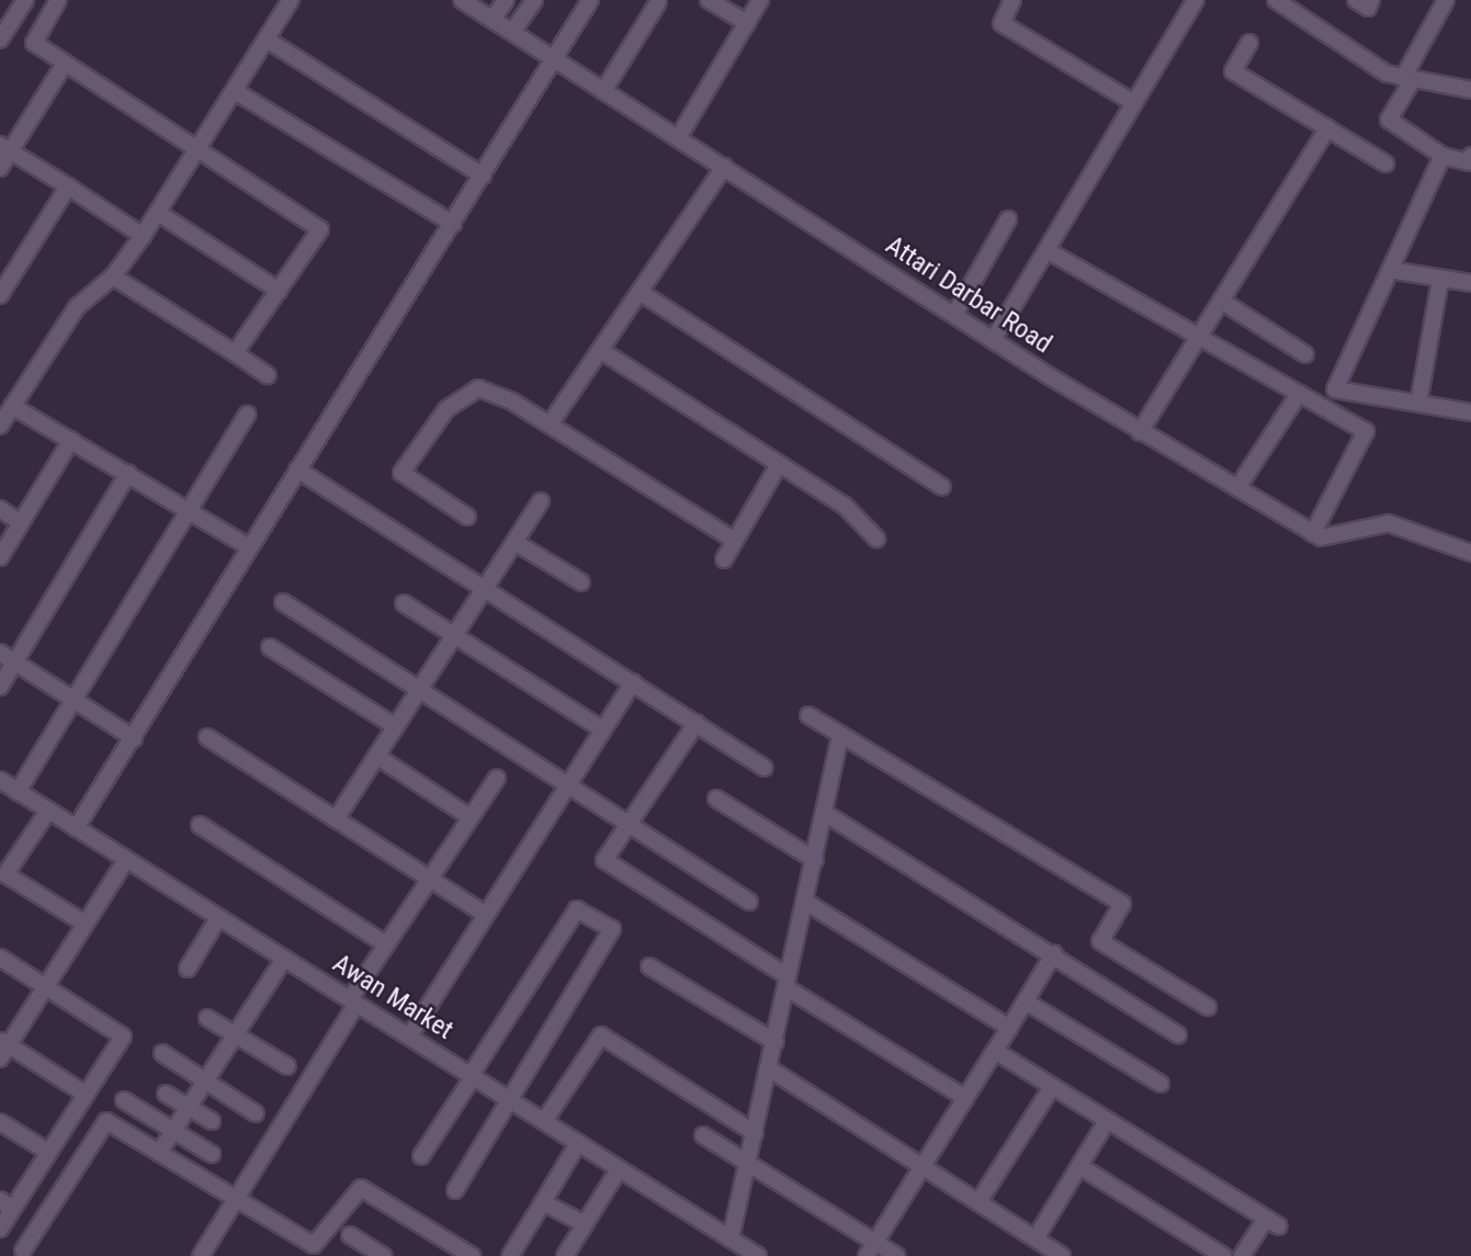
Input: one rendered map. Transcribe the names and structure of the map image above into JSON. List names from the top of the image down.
{
  "streets": {
    "street": ["Attari Darbar Road", "Awan Market"]
  }
}
